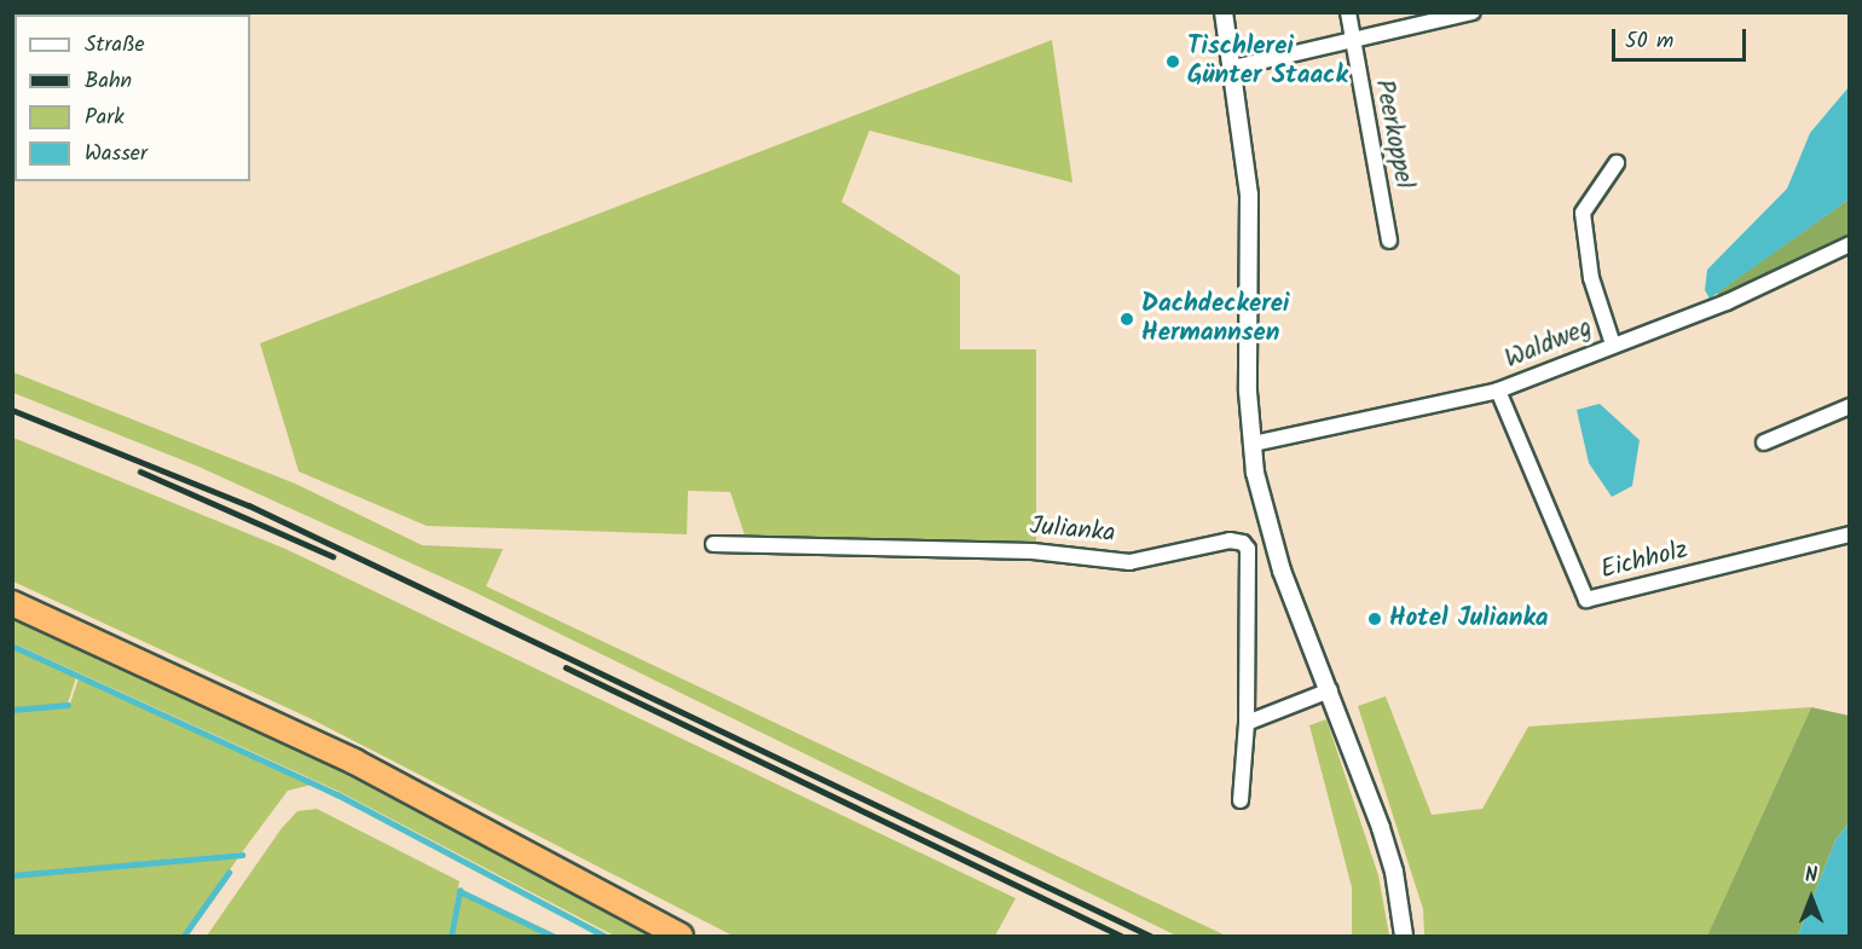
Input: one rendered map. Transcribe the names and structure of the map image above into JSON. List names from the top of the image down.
{
  "streets": {
    "street": [
      "Peerkoppel",
      "Waldweg",
      "Julianka",
      "Eichholz"
    ]
  },
  "crossings": [
    ["Waldweg", "Eichholz"]
  ],
  "places": ["Tischlerei Günter Staack", "Dachdeckerei Hermannsen", "Hotel Julianka"],
  "legend": [
    "Straße",
    "Bahn",
    "Park",
    "Wasser"
  ],
  "scale_bar": "50 m",
  "north": "top"
}
